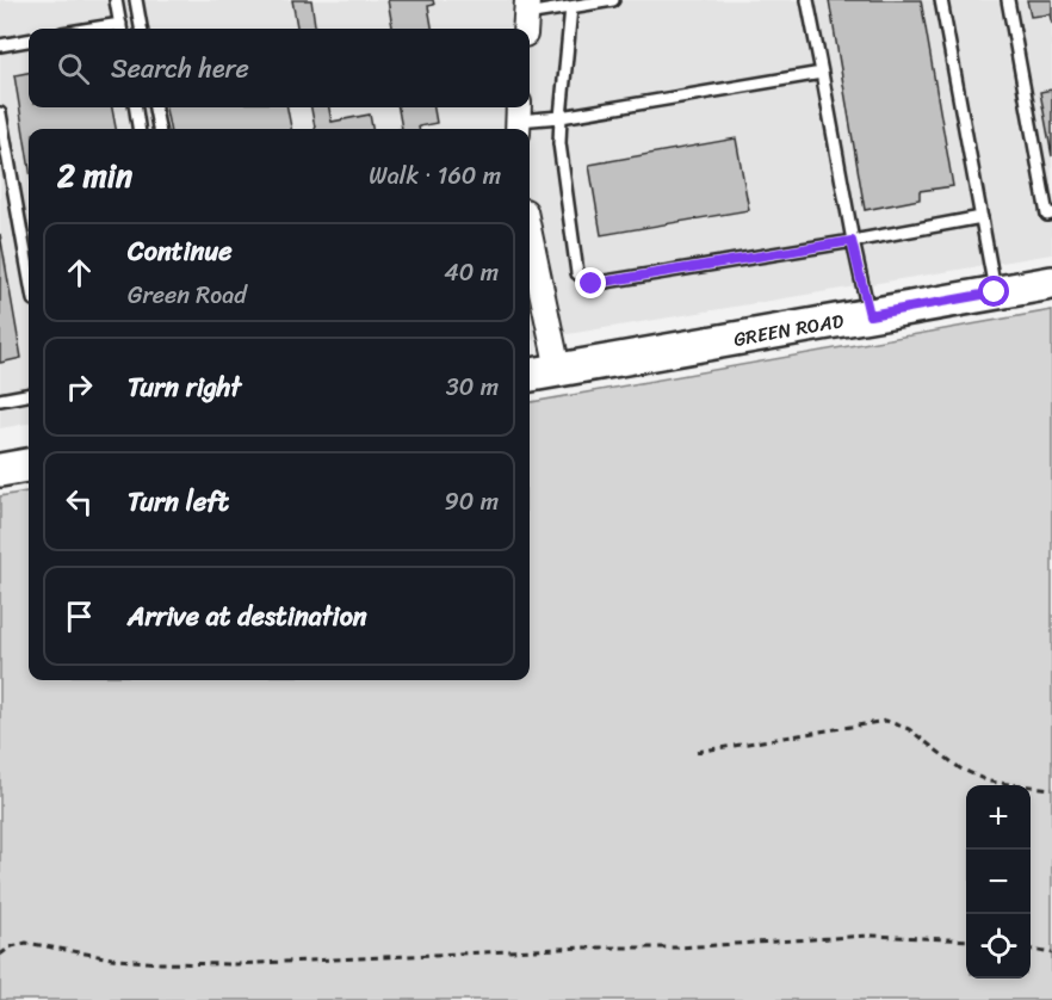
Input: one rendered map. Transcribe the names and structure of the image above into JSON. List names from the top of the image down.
{
  "streets": {
    "main road": ["GREEN ROAD"]
  },
  "page": {
    "search": "Search here",
    "heading": ["2 min", "Walk · 160 m"],
    "list": [
      ["Continue", "Green Road", "40 m"],
      ["Turn right", "30 m"],
      ["Turn left", "90 m"],
      "Arrive at destination"
    ],
    "map_buttons": ["+", "−"]
  }
}
